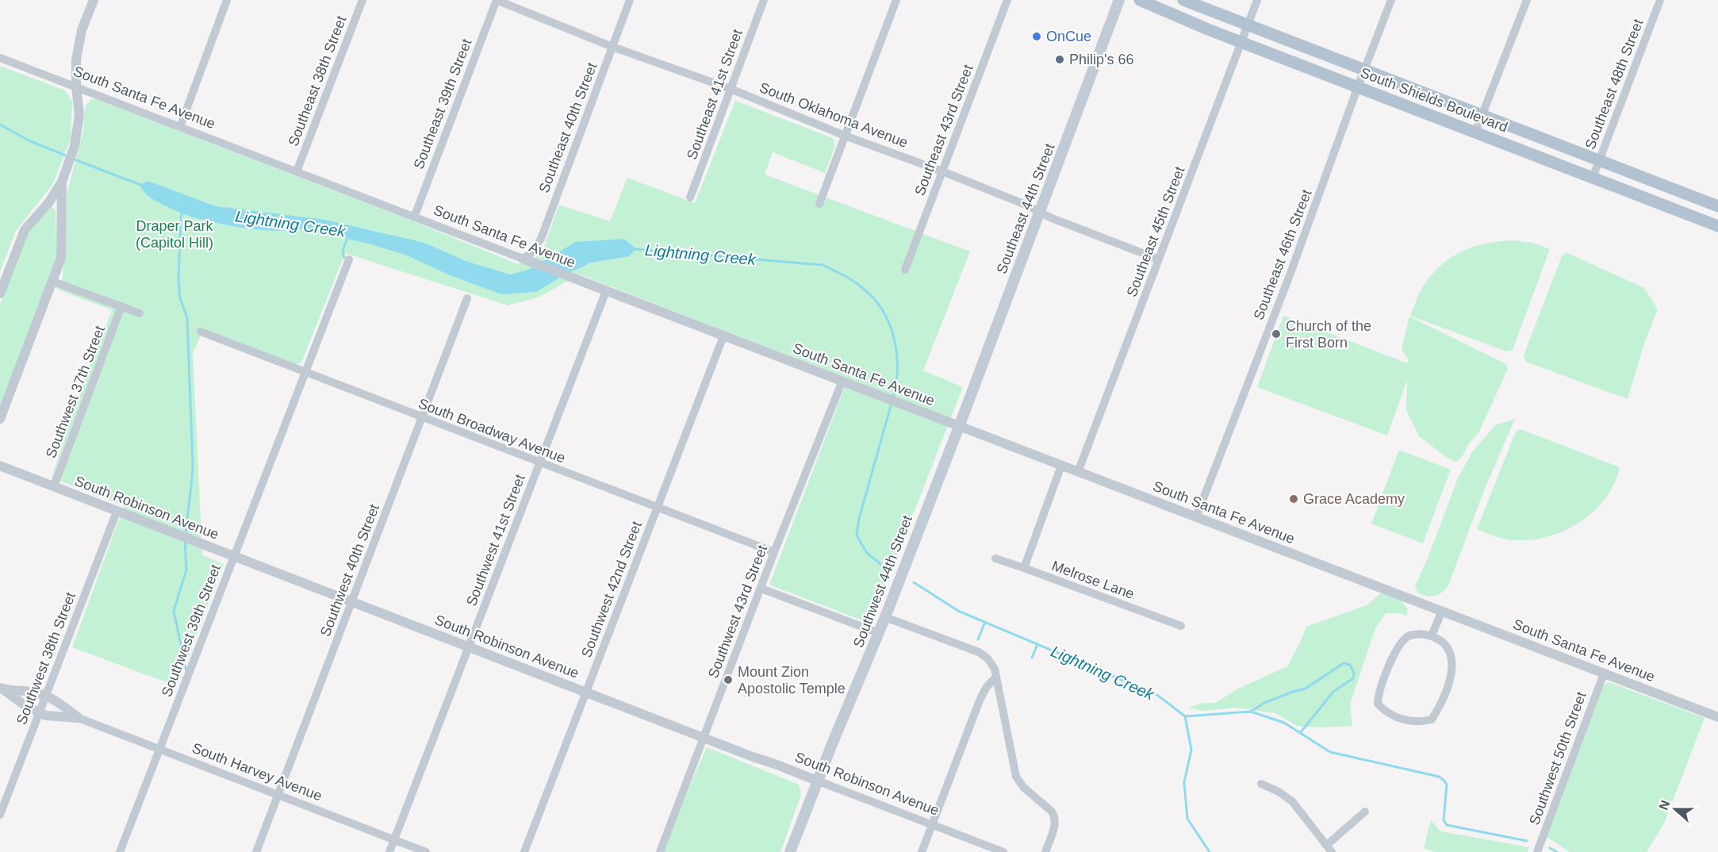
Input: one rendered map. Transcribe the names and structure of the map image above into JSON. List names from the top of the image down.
{
  "streets": {
    "main road": ["South Shields Boulevard", "Southeast 44th Street", "Southwest 44th Street"],
    "street": [
      "Southeast 38th Street",
      "Southeast 48th Street",
      "Southeast 41st Street",
      "South Santa Fe Avenue",
      "Southeast 39th Street",
      "South Oklahoma Avenue",
      "Southeast 40th Street",
      "Southeast 43rd Street",
      "Southeast 45th Street",
      "Southeast 46th Street",
      "Southwest 37th Street",
      "South Broadway Avenue",
      "South Robinson Avenue",
      "Southwest 41st Street",
      "Southwest 40th Street",
      "Melrose Lane",
      "Southwest 42nd Street",
      "Southwest 43rd Street",
      "Southwest 39th Street",
      "Southwest 38th Street",
      "Southwest 50th Street",
      "South Harvey Avenue"
    ]
  },
  "crossings": [
    ["Southeast 38th Street", "South Santa Fe Avenue"],
    ["Southeast 48th Street", "South Shields Boulevard"],
    ["Southeast 41st Street", "South Oklahoma Avenue"],
    ["South Santa Fe Avenue", "Southeast 39th Street"],
    ["South Santa Fe Avenue", "Southeast 40th Street"],
    ["South Santa Fe Avenue", "Southeast 44th Street"],
    ["South Santa Fe Avenue", "Southeast 45th Street"],
    ["South Santa Fe Avenue", "Southeast 46th Street"],
    ["South Santa Fe Avenue", "Southwest 41st Street"],
    ["South Santa Fe Avenue", "Southwest 44th Street"],
    ["South Santa Fe Avenue", "Southwest 42nd Street"],
    ["South Santa Fe Avenue", "Southwest 43rd Street"],
    ["South Santa Fe Avenue", "Southwest 50th Street"],
    ["South Shields Boulevard", "Southeast 45th Street"],
    ["South Shields Boulevard", "Southeast 46th Street"],
    ["Southeast 39th Street", "South Oklahoma Avenue"],
    ["South Oklahoma Avenue", "Southeast 40th Street"],
    ["South Oklahoma Avenue", "Southeast 43rd Street"],
    ["South Oklahoma Avenue", "Southeast 44th Street"],
    ["South Oklahoma Avenue", "Southeast 45th Street"],
    ["Southeast 44th Street", "Southwest 44th Street"],
    ["Southwest 37th Street", "South Robinson Avenue"],
    ["South Broadway Avenue", "Southwest 41st Street"],
    ["South Broadway Avenue", "Southwest 40th Street"],
    ["South Broadway Avenue", "Southwest 42nd Street"],
    ["South Broadway Avenue", "Southwest 43rd Street"],
    ["South Broadway Avenue", "Southwest 39th Street"],
    ["South Robinson Avenue", "Southwest 41st Street"],
    ["South Robinson Avenue", "Southwest 40th Street"],
    ["South Robinson Avenue", "Southwest 44th Street"],
    ["South Robinson Avenue", "Southwest 42nd Street"],
    ["South Robinson Avenue", "Southwest 43rd Street"],
    ["South Robinson Avenue", "Southwest 39th Street"],
    ["South Robinson Avenue", "Southwest 38th Street"],
    ["Southwest 41st Street", "South Harvey Avenue"],
    ["Southwest 40th Street", "South Harvey Avenue"],
    ["Southwest 39th Street", "South Harvey Avenue"],
    ["Southwest 38th Street", "South Harvey Avenue"]
  ],
  "water": ["Lightning Creek"],
  "parks": ["Draper Park (Capitol Hill)"],
  "places": [
    "OnCue",
    "Philip's 66",
    "Church of the First Born",
    "Grace Academy",
    "Mount Zion Apostolic Temple"
  ],
  "north": "left"
}
